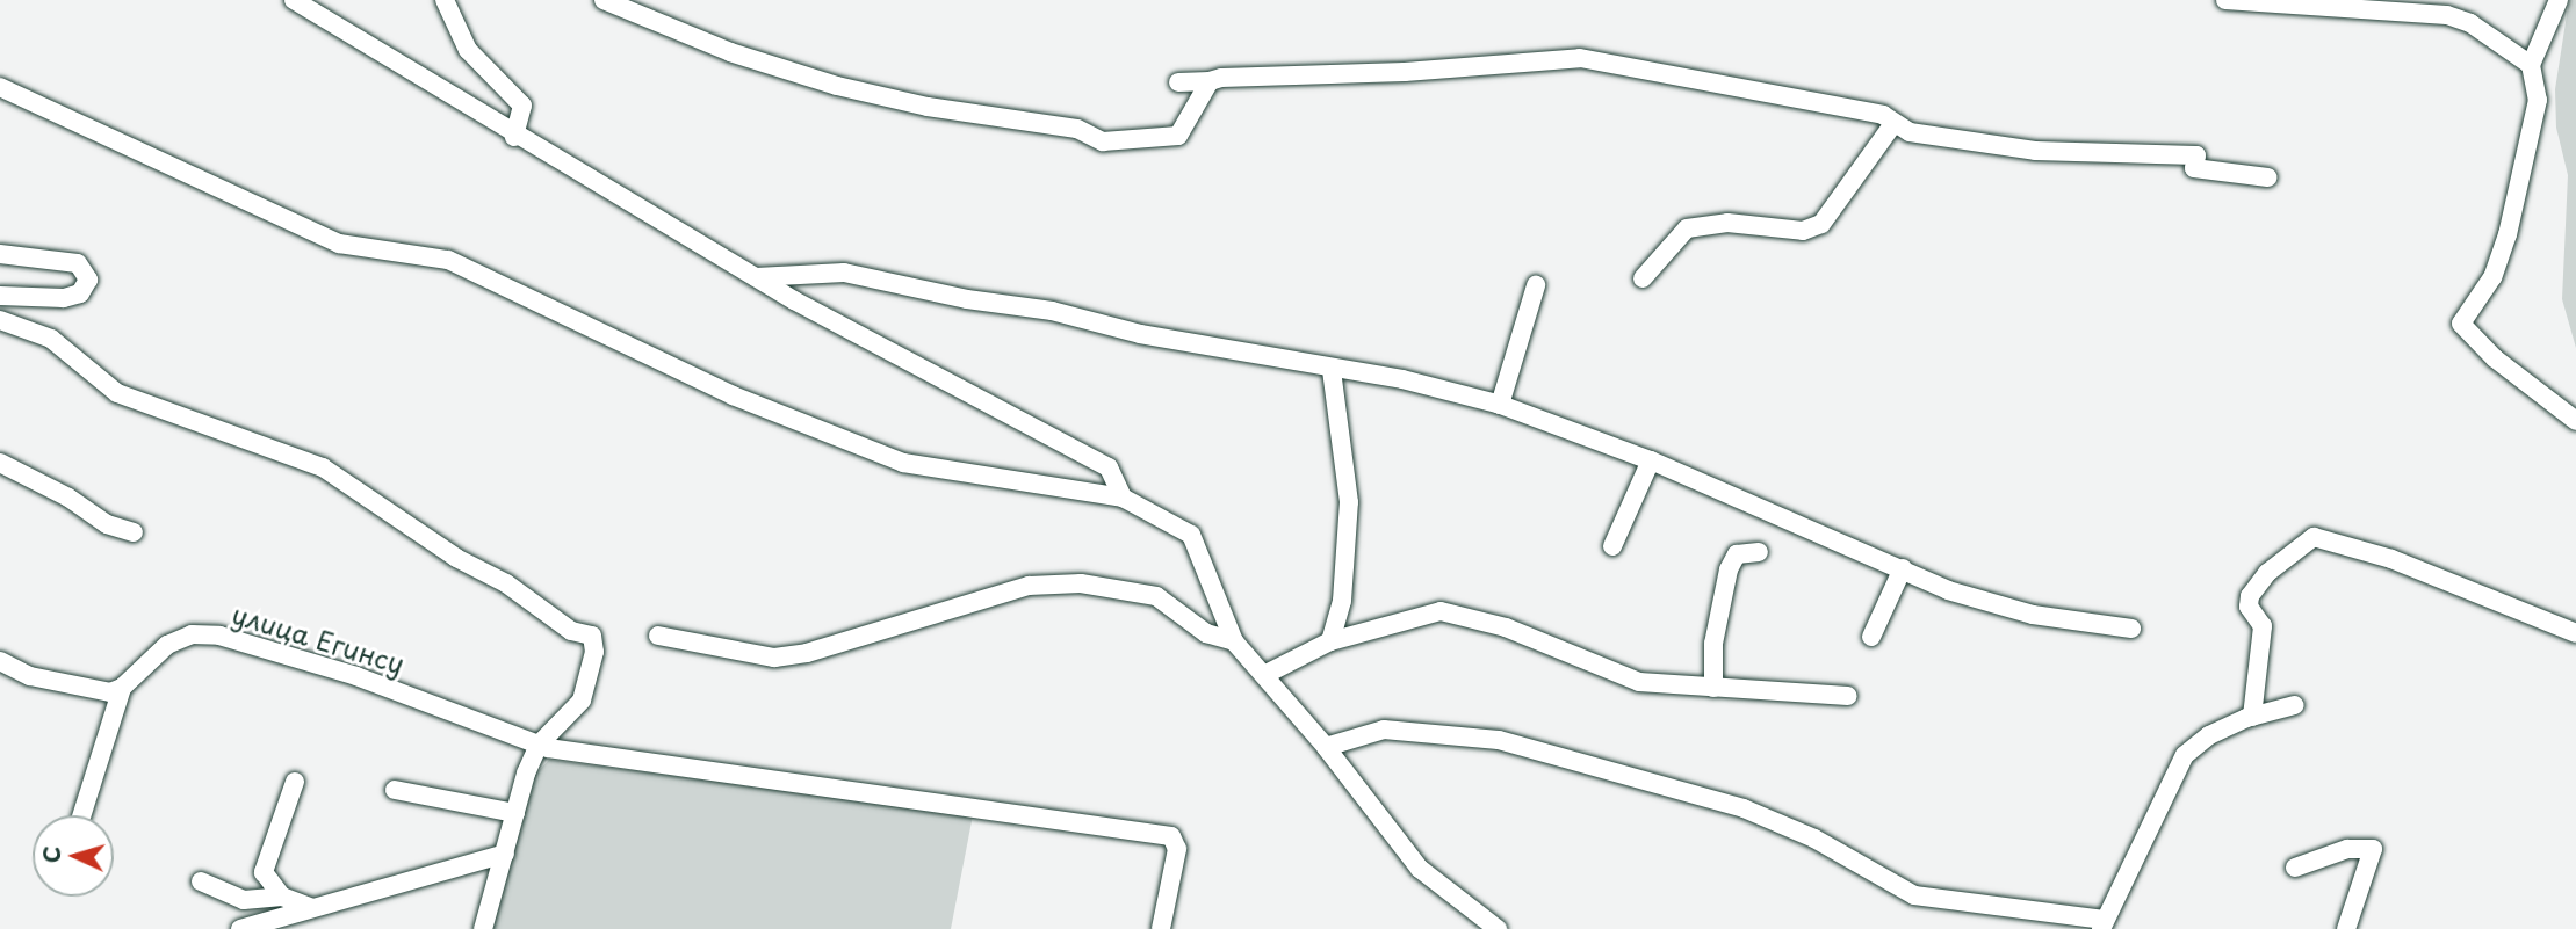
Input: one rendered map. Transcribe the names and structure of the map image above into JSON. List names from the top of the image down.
{
  "streets": {
    "street": ["улица Егинсу"]
  },
  "north": "left"
}
